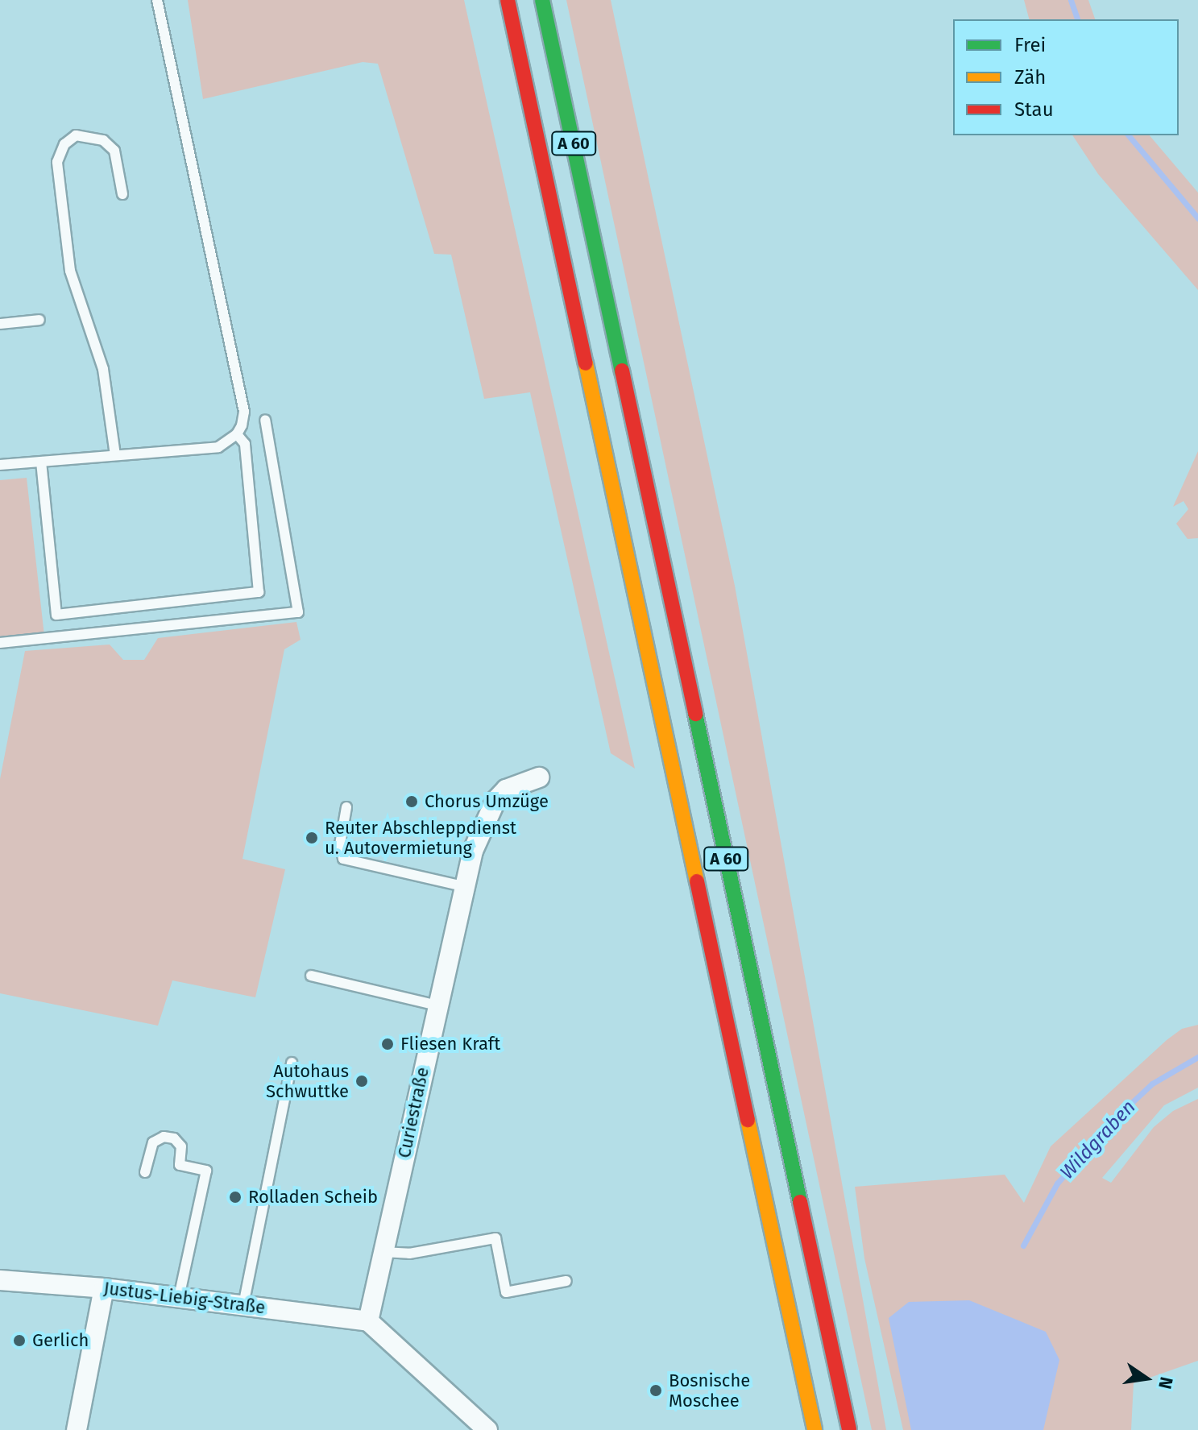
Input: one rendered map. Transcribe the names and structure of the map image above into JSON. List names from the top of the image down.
{
  "streets": {
    "highway": ["A 60"],
    "street": ["Curiestraße", "Justus-Liebig-Straße"]
  },
  "crossings": [
    ["Curiestraße", "Justus-Liebig-Straße"]
  ],
  "water": ["Wildgraben"],
  "places": [
    "Chorus Umzüge",
    "Reuter Abschleppdienst u. Autovermietung",
    "Fliesen Kraft",
    "Autohaus Schwuttke",
    "Rolladen Scheib",
    "Gerlich",
    "Bosnische Moschee"
  ],
  "legend": ["Frei", "Zäh", "Stau"],
  "north": "right"
}
